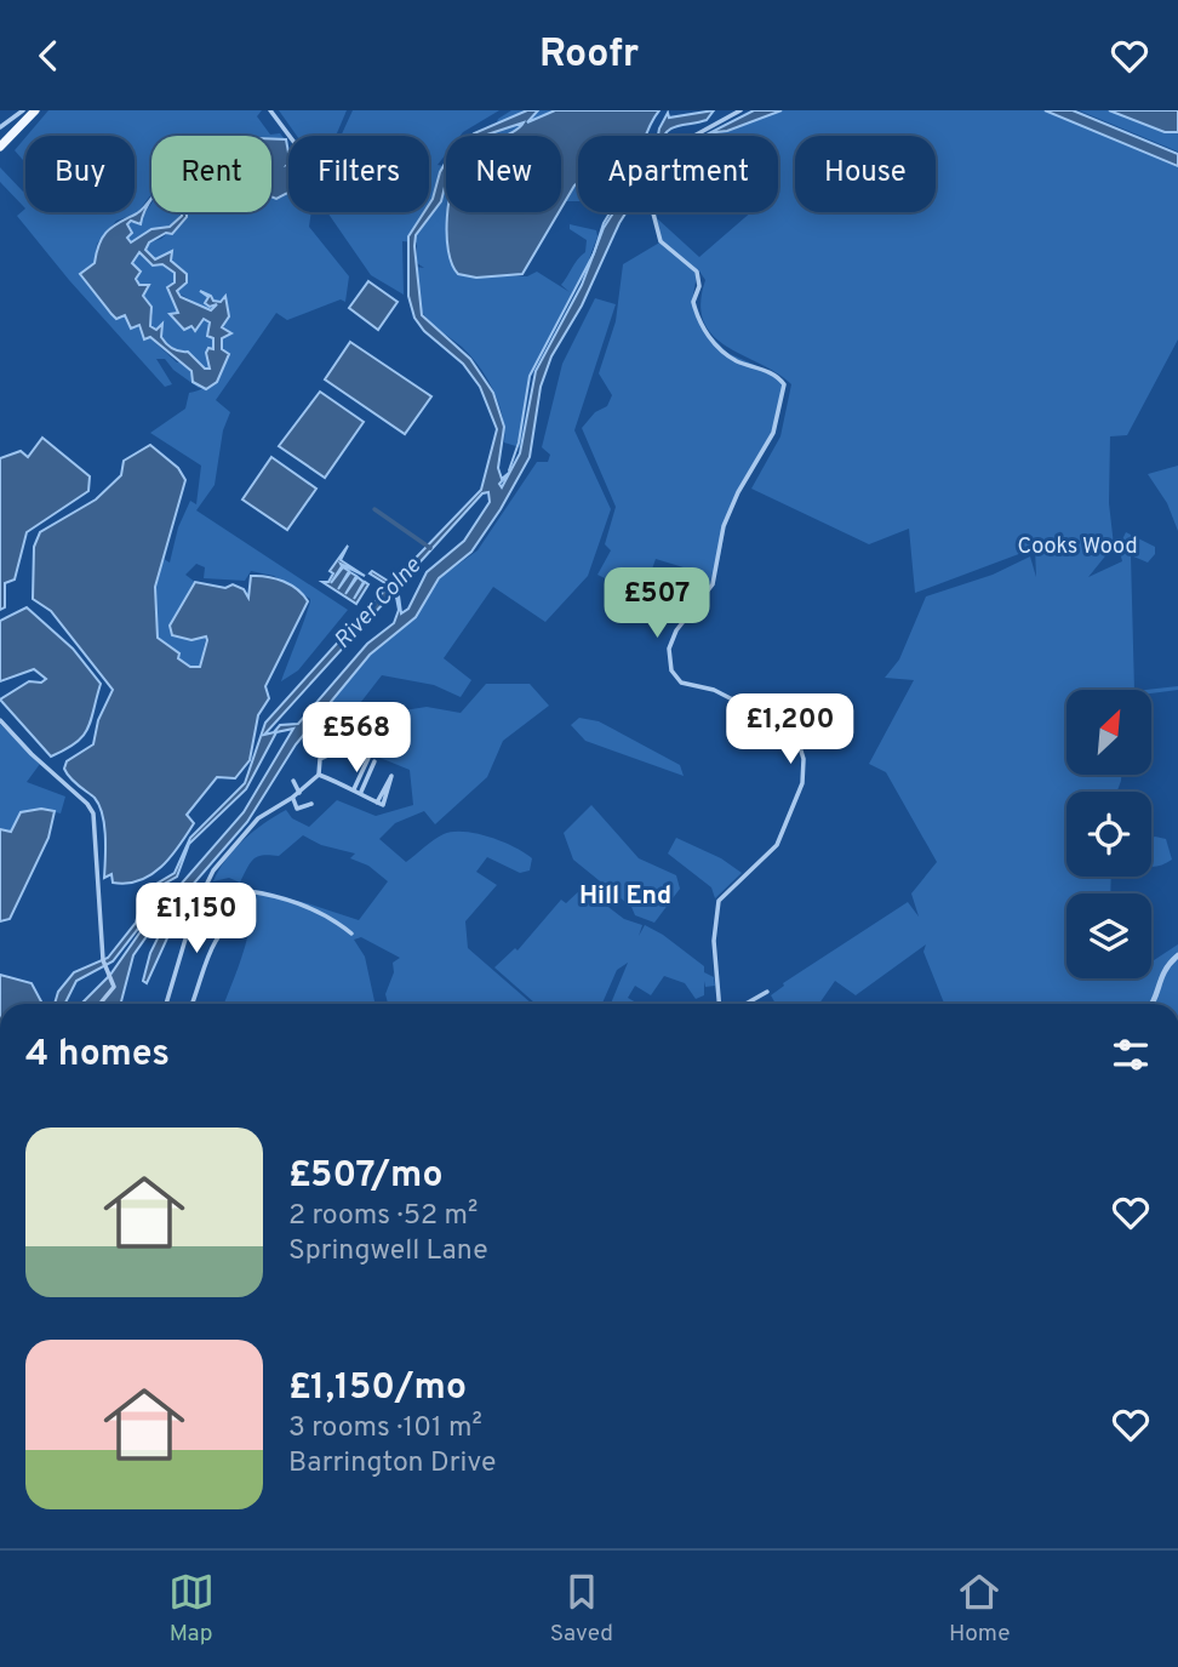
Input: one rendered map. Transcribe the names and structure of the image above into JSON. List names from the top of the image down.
{
  "districts": ["Hill End"],
  "water": ["River Colne"],
  "parks": ["Cooks Wood"],
  "north": "top right",
  "page": {
    "header": "Roofr",
    "chip": [
      "Buy",
      "Rent",
      "Filters",
      "New",
      "Apartment",
      "House"
    ],
    "price": [
      "£507",
      "£1,200",
      "£568",
      "£1,150"
    ],
    "heading": "4 homes",
    "list": [
      {
        "name": "£507/mo",
        "note": "2 rooms · 52 m² · Springwell Lane"
      },
      {
        "name": "£1,150/mo",
        "note": "3 rooms · 101 m² · Barrington Drive"
      }
    ],
    "tabs": ["Map", "Saved", "Home"]
  }
}
